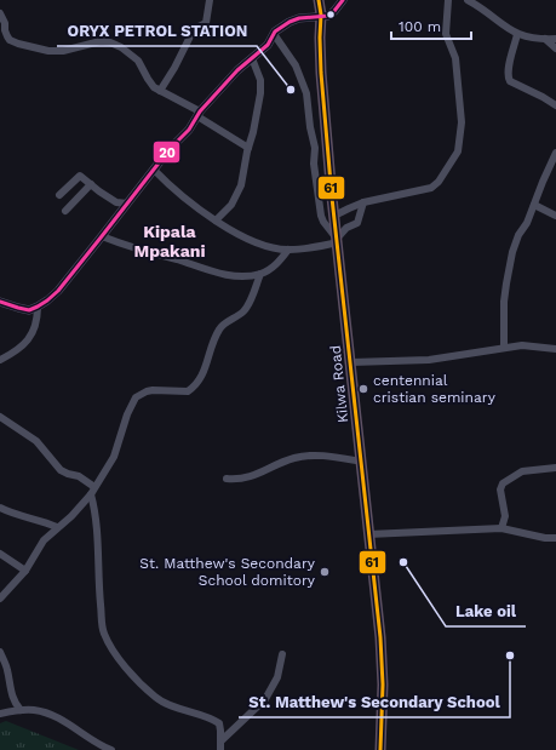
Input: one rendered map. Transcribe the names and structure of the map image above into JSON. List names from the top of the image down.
{
  "streets": {
    "highway": ["Kilwa Road"]
  },
  "districts": ["Kipala Mpakani"],
  "places": [
    "ORYX PETROL STATION",
    "centennial cristian seminary",
    "Lake oil",
    "St. Matthew's Secondary School domitory",
    "St. Matthew's Secondary School"
  ],
  "lines": ["transit line 61", "transit line 20"],
  "scale_bar": "100 m"
}
